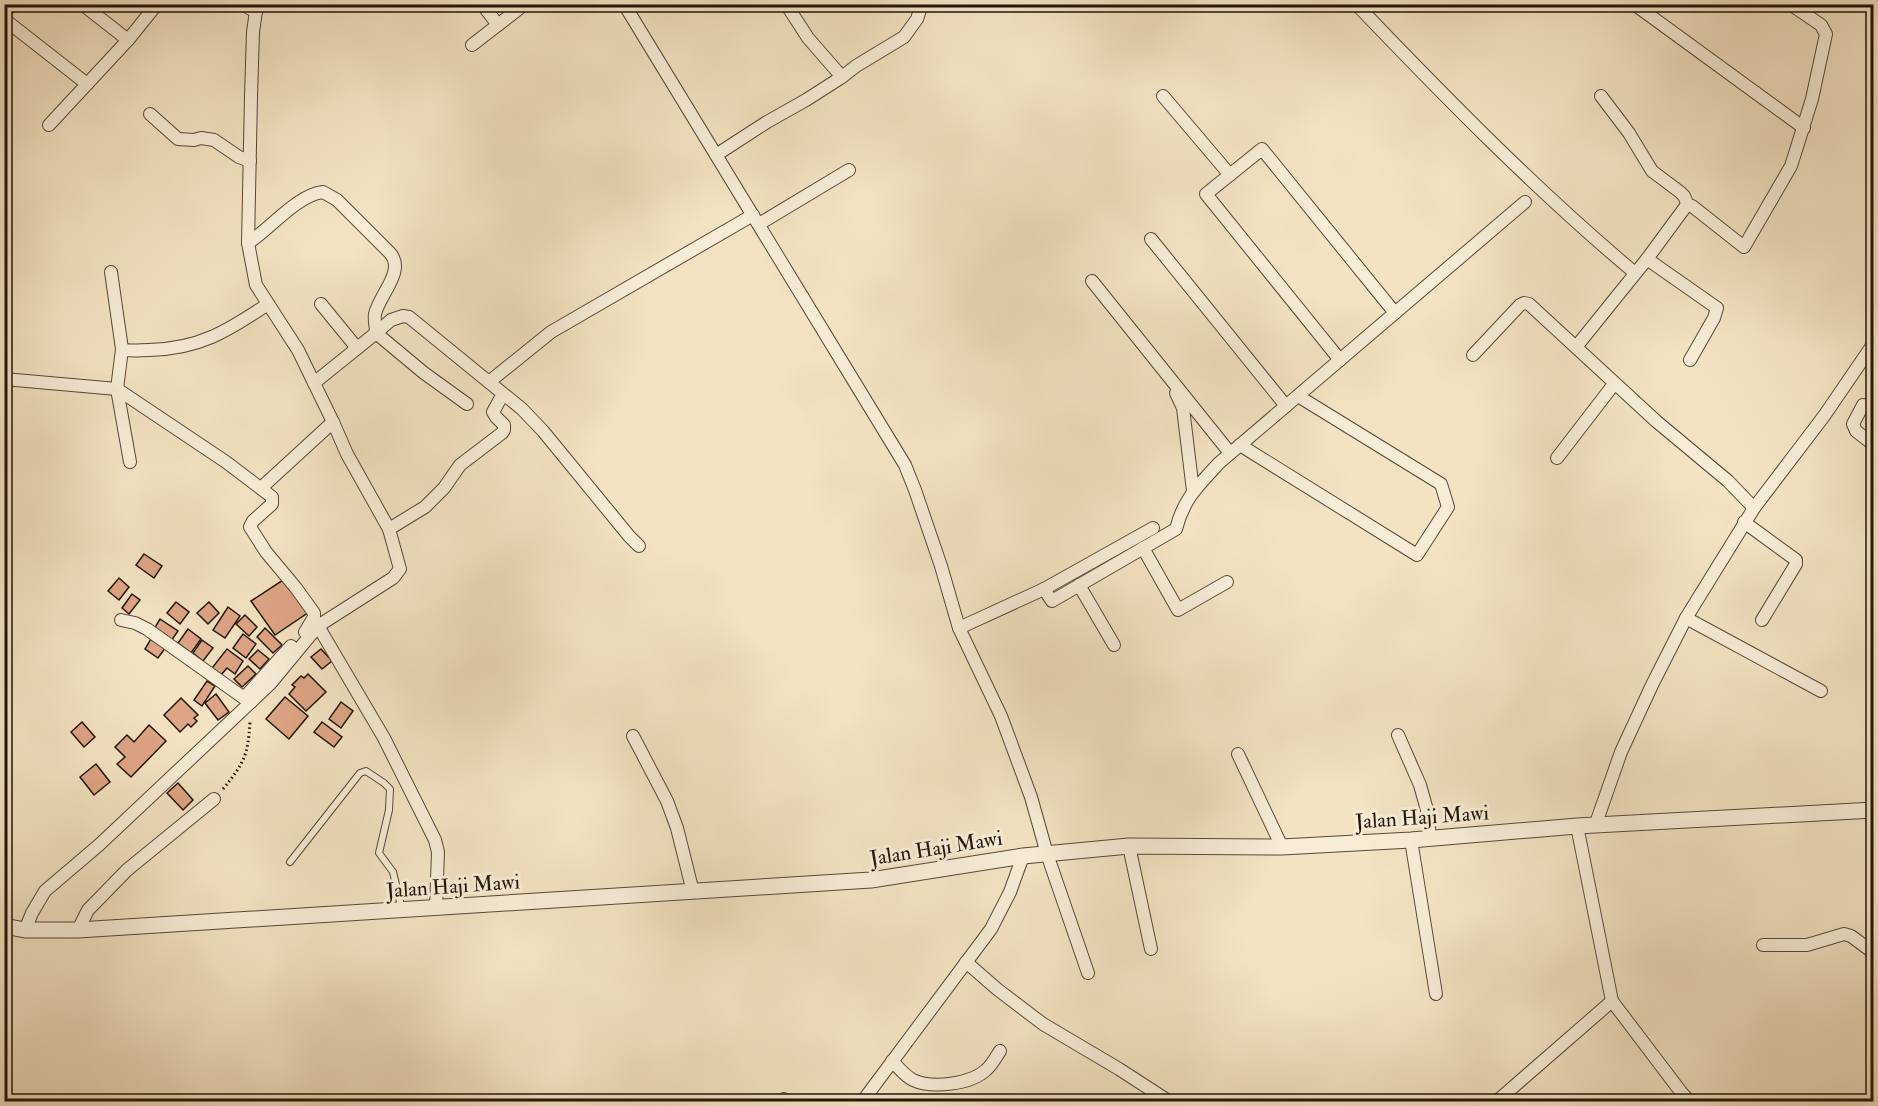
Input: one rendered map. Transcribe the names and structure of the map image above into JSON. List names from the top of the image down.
{
  "streets": {
    "street": ["Jalan Haji Mawi"]
  }
}
